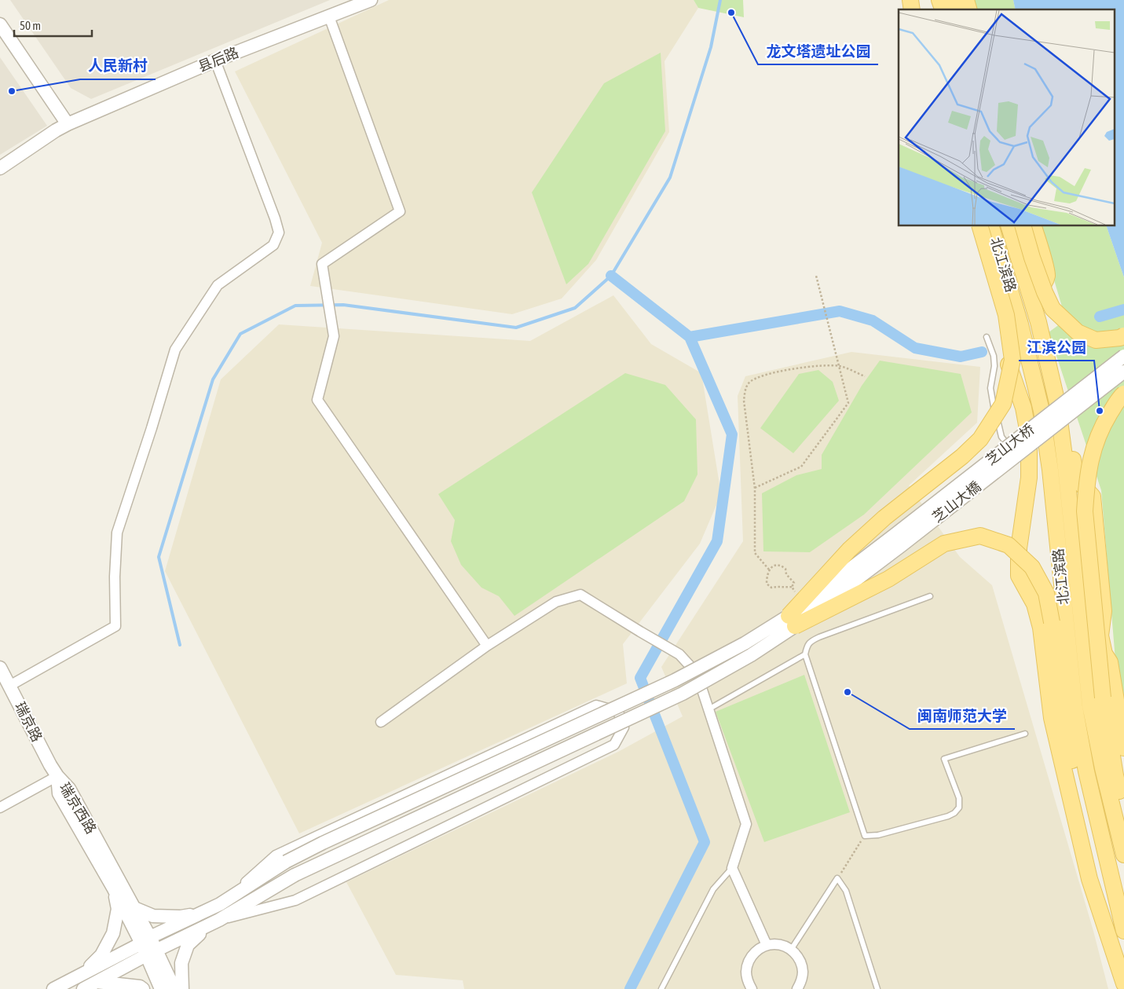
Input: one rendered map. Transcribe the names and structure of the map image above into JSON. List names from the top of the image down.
{
  "streets": {
    "main road": ["北江滨路"],
    "street": [
      "县后路",
      "芝山大桥",
      "芝山大橋",
      "瑞京路",
      "瑞京西路"
    ]
  },
  "crossings": [
    ["芝山大桥", "芝山大橋"],
    ["瑞京路", "瑞京西路"]
  ],
  "places": [
    "龙文塔遗址公园",
    "人民新村",
    "江滨公园",
    "闽南师范大学"
  ],
  "scale_bar": "50 m"
}
